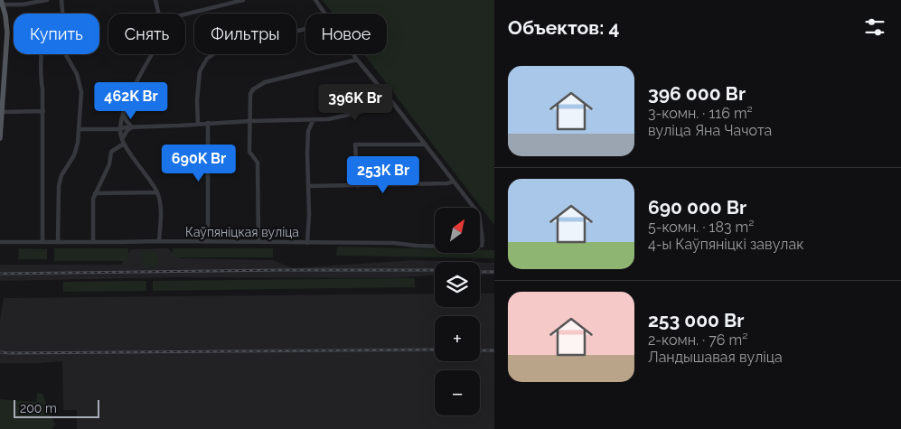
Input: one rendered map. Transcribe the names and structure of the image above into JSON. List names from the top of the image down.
{
  "streets": {
    "street": ["Каўпяніцкая вуліца"]
  },
  "scale_bar": "200 m",
  "north": "top right",
  "page": {
    "heading": "Объектов: 4",
    "chip": [
      "Купить",
      "Снять",
      "Фильтры",
      "Новое"
    ],
    "list": [
      {
        "name": "396 000 Br",
        "note": "3-комн. · 116 m² · вуліца Яна Чачота"
      },
      {
        "name": "690 000 Br",
        "note": "5-комн. · 183 m² · 4-ы Каўпяніцкі завулак"
      },
      {
        "name": "253 000 Br",
        "note": "2-комн. · 76 m² · Ландышавая вуліца"
      }
    ],
    "price": [
      "462K Br",
      "396K Br",
      "690K Br",
      "253K Br"
    ],
    "map_buttons": ["+", "−"],
    "scale": "200 m"
  }
}
